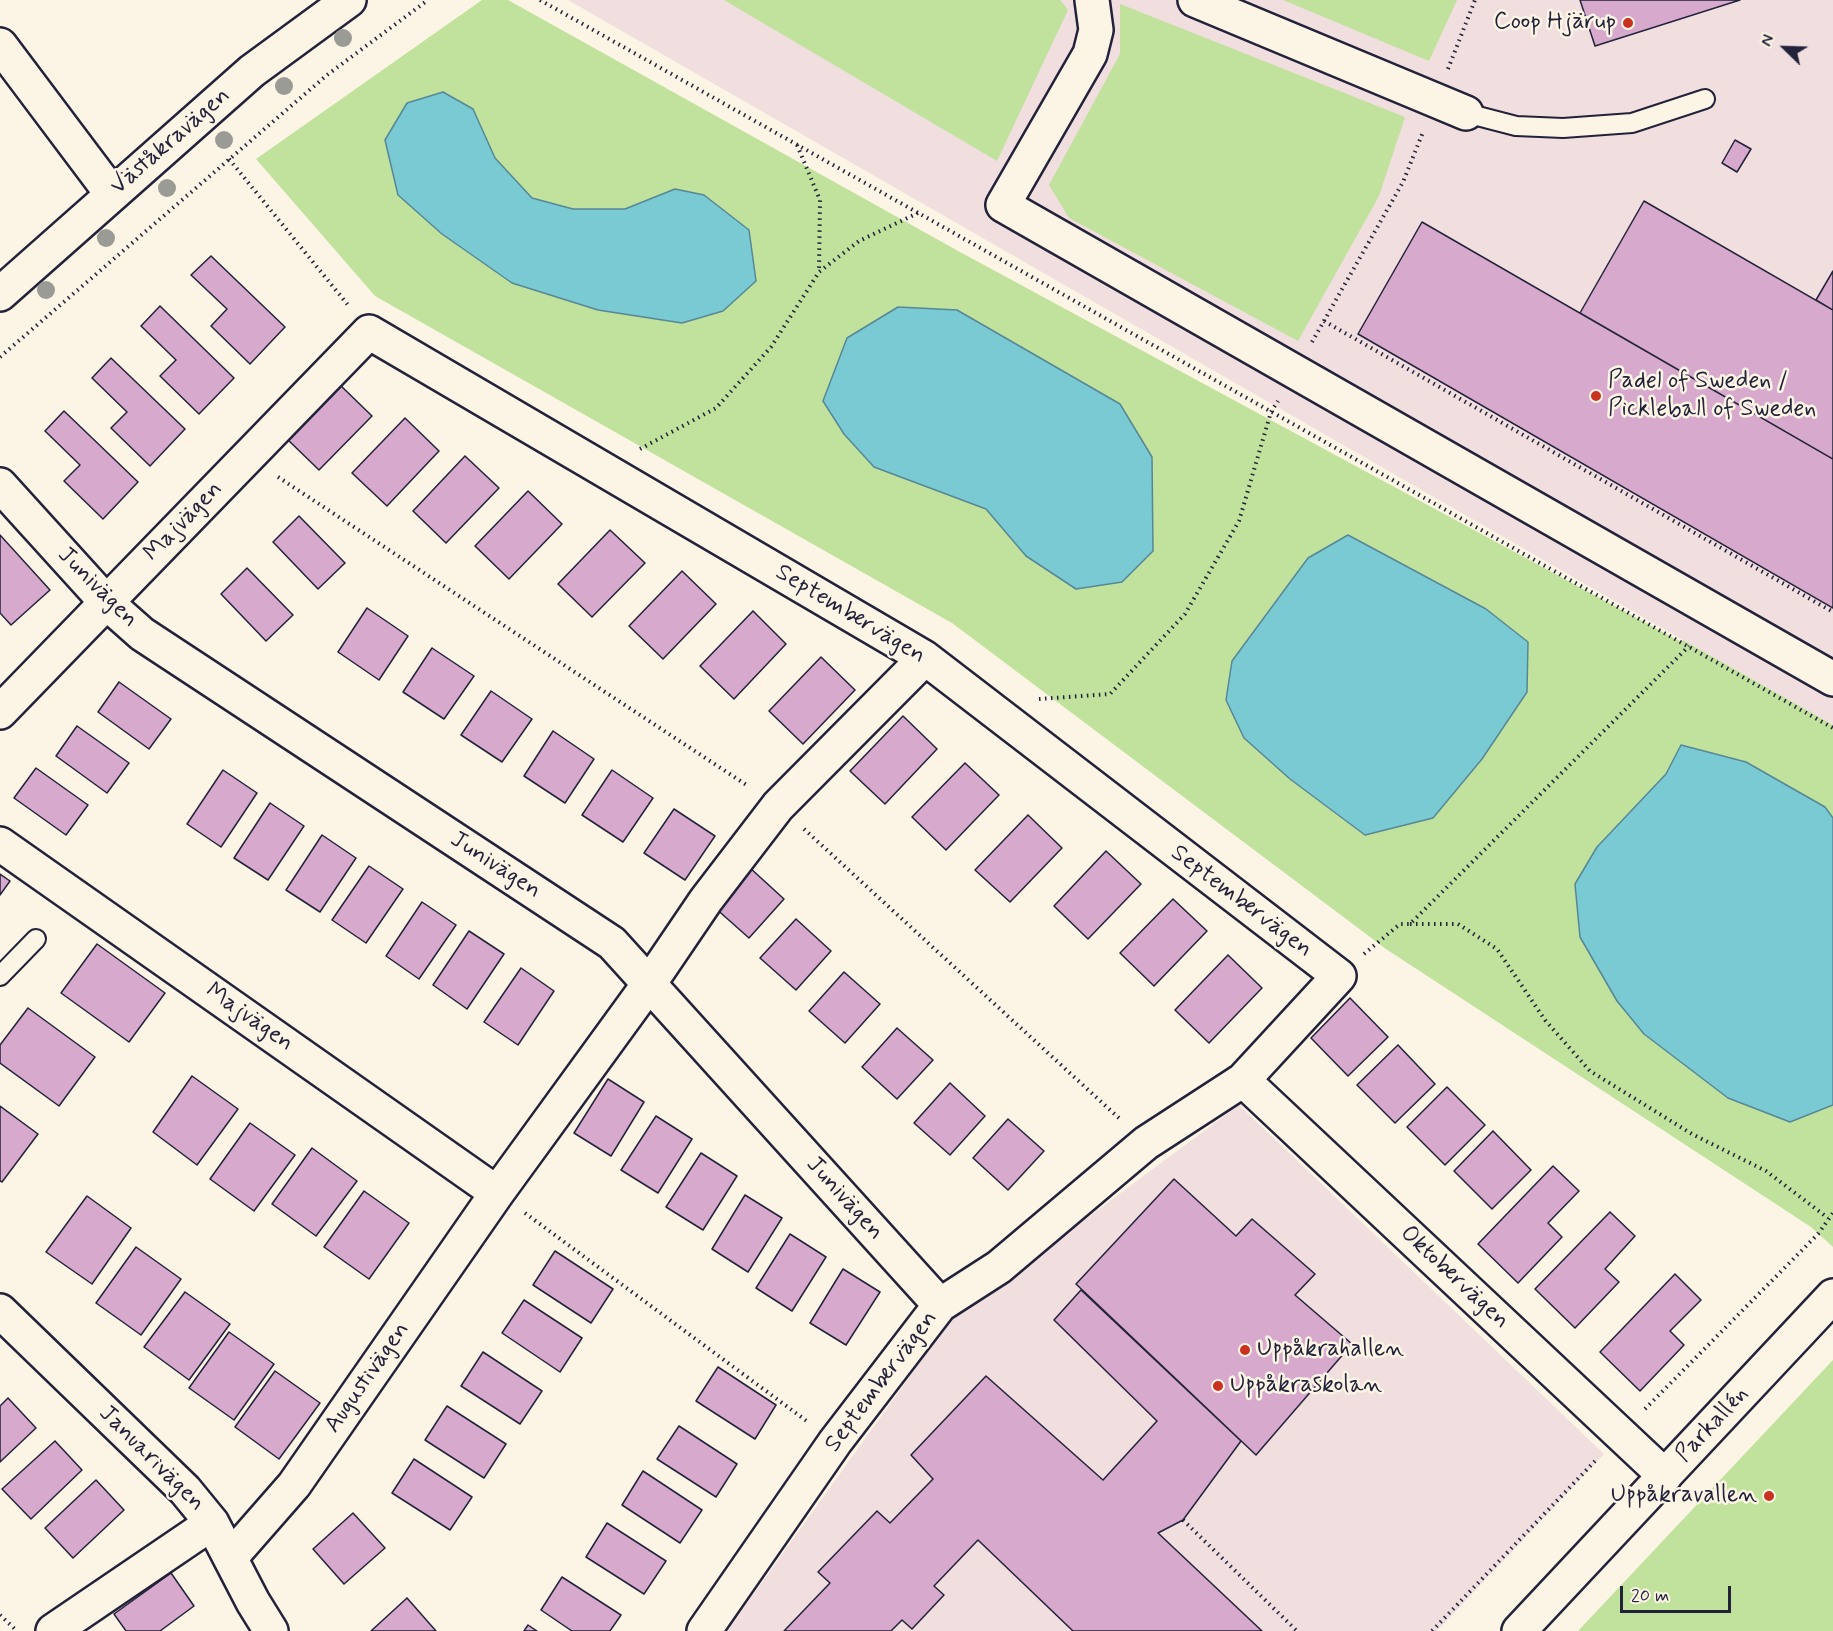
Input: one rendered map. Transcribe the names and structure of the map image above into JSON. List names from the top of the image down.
{
  "streets": {
    "street": [
      "Väståkravägen",
      "Majvägen",
      "Junivägen",
      "Septembervägen",
      "Oktobervägen",
      "Augustivägen",
      "Parkallén",
      "Januarivägen"
    ]
  },
  "crossings": [
    ["Majvägen", "Junivägen"],
    ["Majvägen", "Septembervägen"],
    ["Majvägen", "Augustivägen"],
    ["Junivägen", "Septembervägen"],
    ["Junivägen", "Augustivägen"],
    ["Septembervägen", "Oktobervägen"],
    ["Septembervägen", "Augustivägen"],
    ["Oktobervägen", "Parkallén"],
    ["Augustivägen", "Januarivägen"]
  ],
  "places": [
    "Coop Hjärup",
    "Padel of Sweden / Pickleball of Sweden",
    "Uppåkrahallen",
    "Uppåkraskolan",
    "Uppåkravallen"
  ],
  "scale_bar": "20 m",
  "north": "top left"
}
